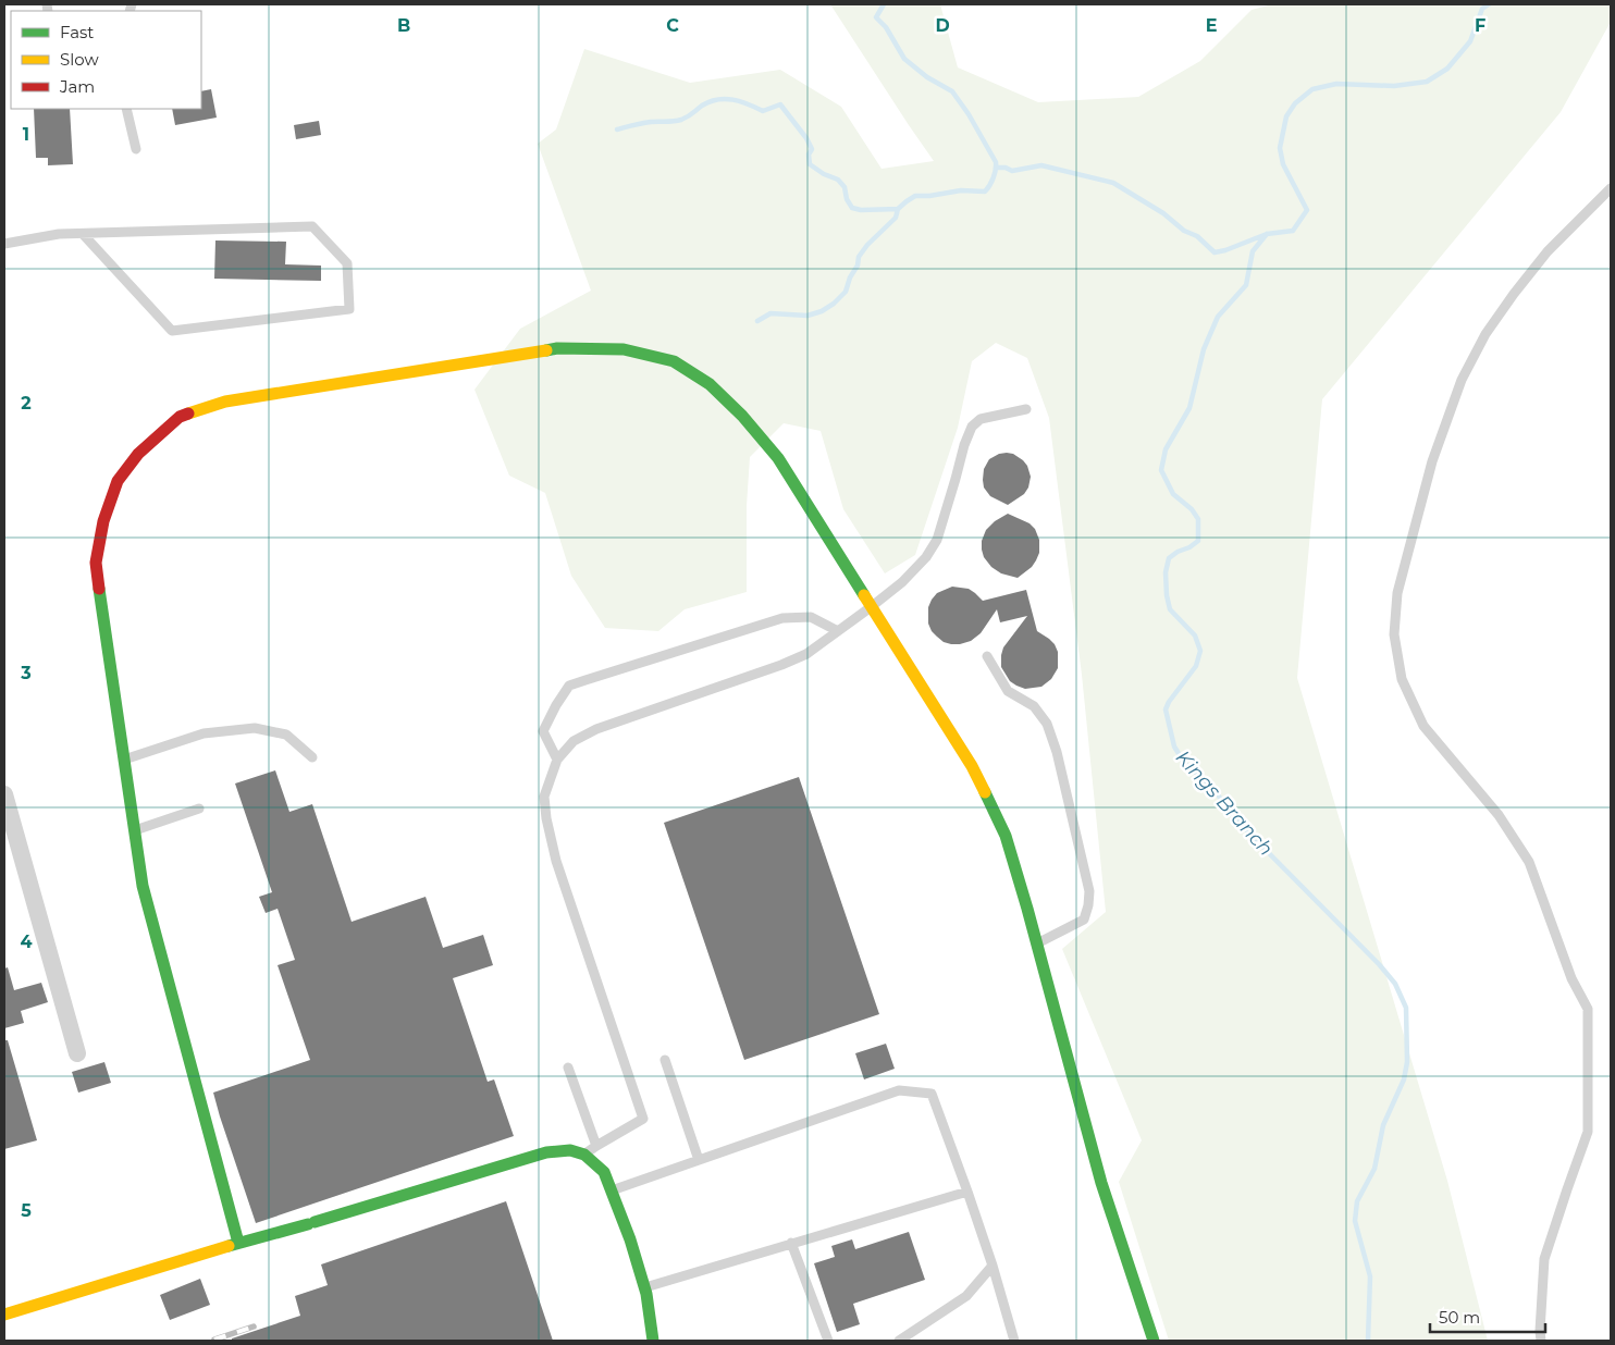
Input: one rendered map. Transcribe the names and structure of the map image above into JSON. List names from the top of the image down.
{
  "water": ["Kings Branch"],
  "legend": ["Fast", "Slow", "Jam"],
  "scale_bar": "50 m",
  "grid": {
    "columns": [
      "B",
      "C",
      "D",
      "E",
      "F"
    ],
    "rows": [
      "1",
      "2",
      "3",
      "4",
      "5"
    ]
  }
}
